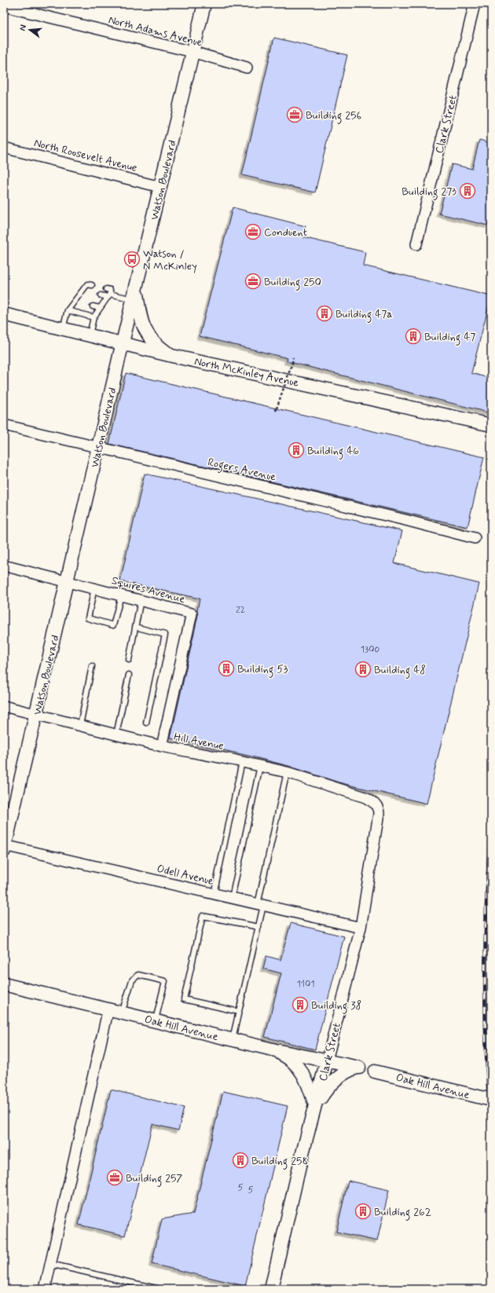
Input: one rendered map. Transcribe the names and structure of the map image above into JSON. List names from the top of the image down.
{
  "streets": {
    "street": [
      "North Adams Avenue",
      "Clark Street",
      "North Roosevelt Avenue",
      "Watson Boulevard",
      "North McKinley Avenue",
      "Rogers Avenue",
      "Squires Avenue",
      "Hill Avenue",
      "Odell Avenue",
      "Oak Hill Avenue"
    ]
  },
  "crossings": [
    ["North Adams Avenue", "Watson Boulevard"],
    ["Clark Street", "Hill Avenue"],
    ["Clark Street", "Odell Avenue"],
    ["Clark Street", "Oak Hill Avenue"],
    ["North Roosevelt Avenue", "Watson Boulevard"],
    ["Watson Boulevard", "North McKinley Avenue"],
    ["Watson Boulevard", "Rogers Avenue"],
    ["Watson Boulevard", "Squires Avenue"],
    ["Watson Boulevard", "Hill Avenue"],
    ["Watson Boulevard", "Odell Avenue"],
    ["Squires Avenue", "Hill Avenue"]
  ],
  "places": {
    "office": [
      "Building 256",
      "Conduent",
      "Building 250",
      "Building 257"
    ],
    "building": [
      "Building 273",
      "Building 47a",
      "Building 47",
      "Building 46",
      "Building 53",
      "Building 48",
      "Building 38",
      "Building 258",
      "Building 262"
    ],
    "bus stop": ["Watson / N McKinley"]
  },
  "house_numbers": [
    "22",
    "1300",
    "1101",
    "5",
    "5"
  ],
  "north": "left"
}
